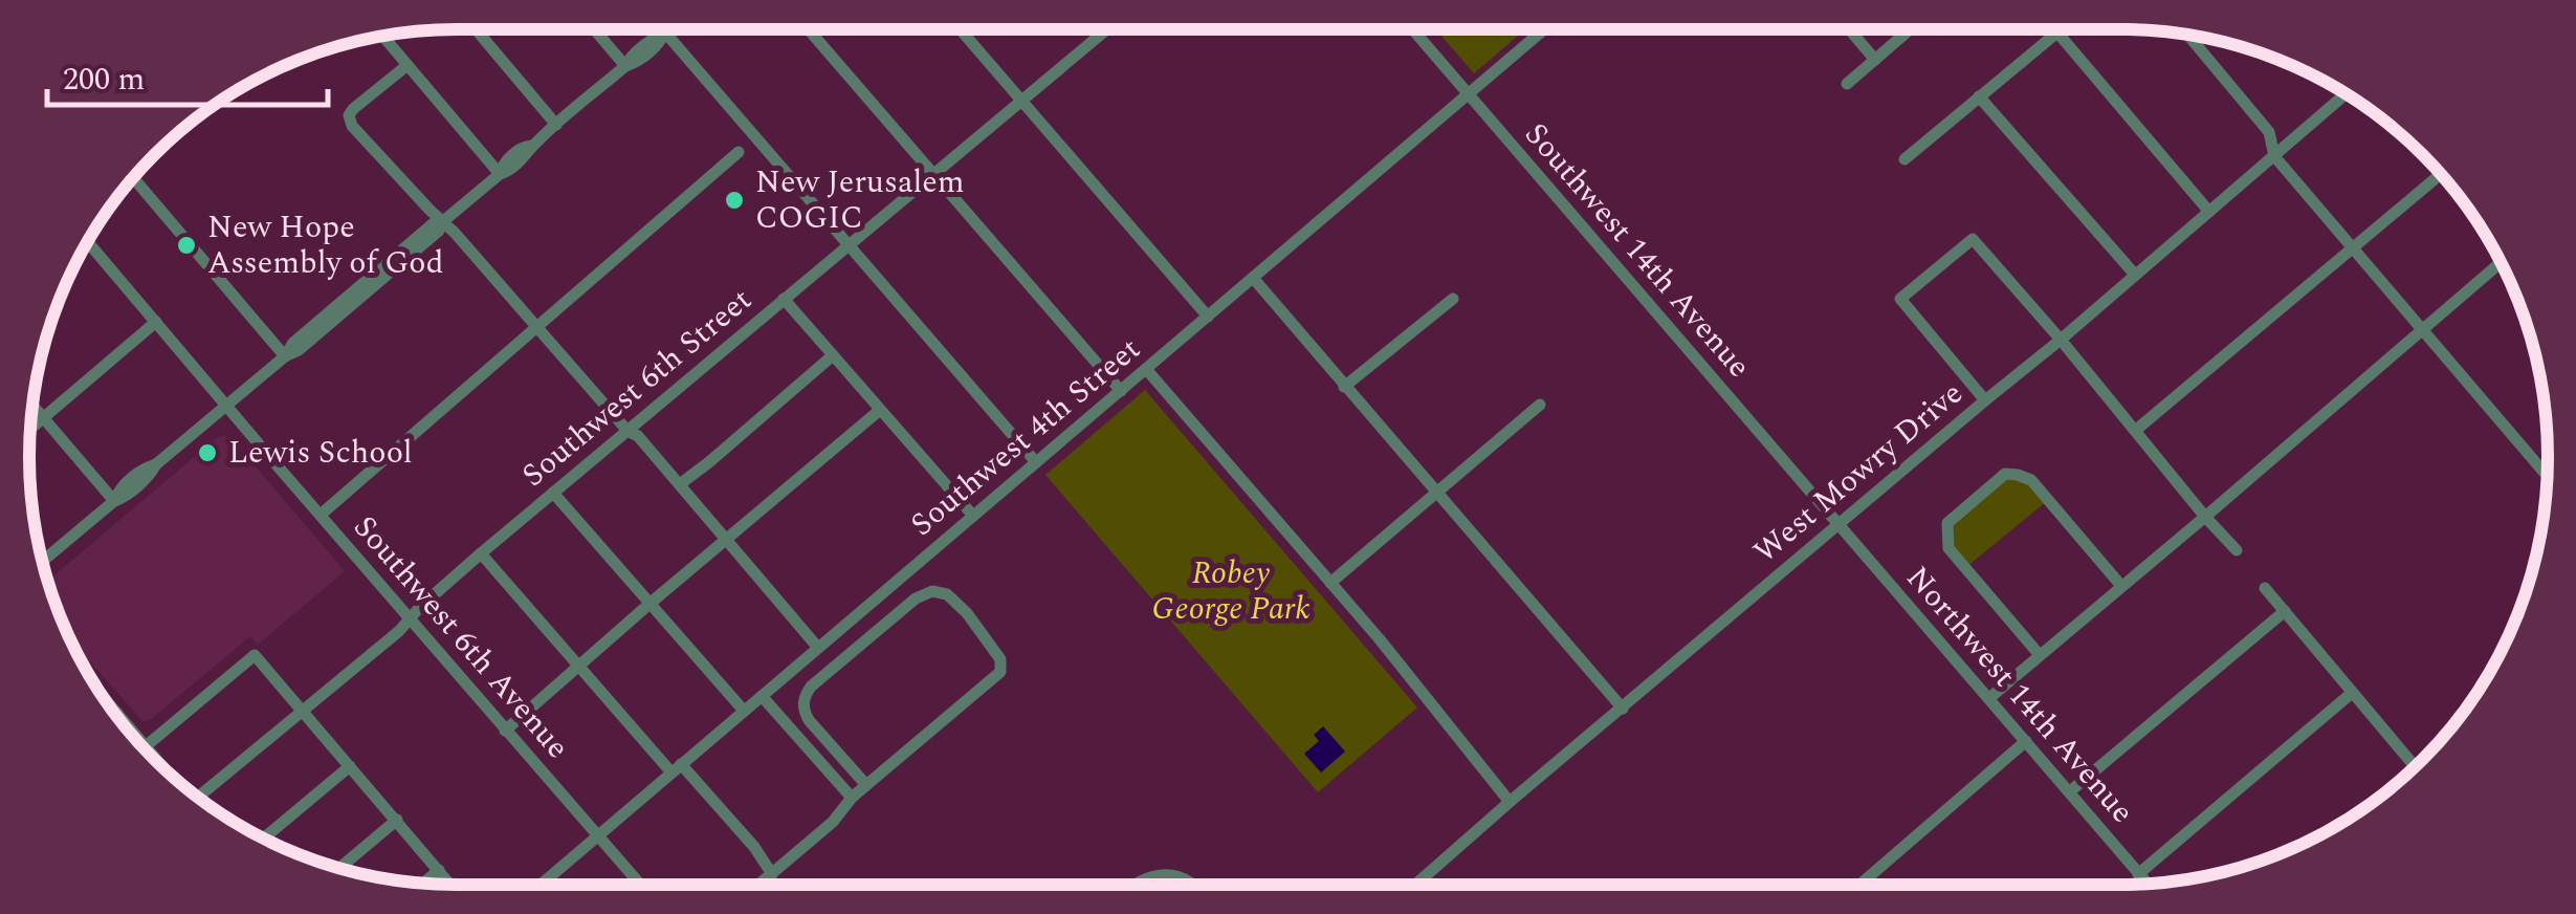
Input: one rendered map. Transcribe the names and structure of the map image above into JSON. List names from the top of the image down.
{
  "streets": {
    "street": [
      "Southwest 14th Avenue",
      "Southwest 6th Street",
      "Southwest 4th Street",
      "West Mowry Drive",
      "Southwest 6th Avenue",
      "Northwest 14th Avenue"
    ]
  },
  "crossings": [
    ["Southwest 14th Avenue", "Southwest 4th Street"],
    ["Southwest 14th Avenue", "West Mowry Drive"],
    ["Southwest 14th Avenue", "Northwest 14th Avenue"],
    ["Southwest 6th Street", "Southwest 6th Avenue"],
    ["Southwest 4th Street", "Southwest 6th Avenue"],
    ["West Mowry Drive", "Northwest 14th Avenue"]
  ],
  "parks": ["Robey George Park"],
  "places": ["New Jerusalem COGIC", "New Hope Assembly of God", "Lewis School"],
  "scale_bar": "200 m"
}
